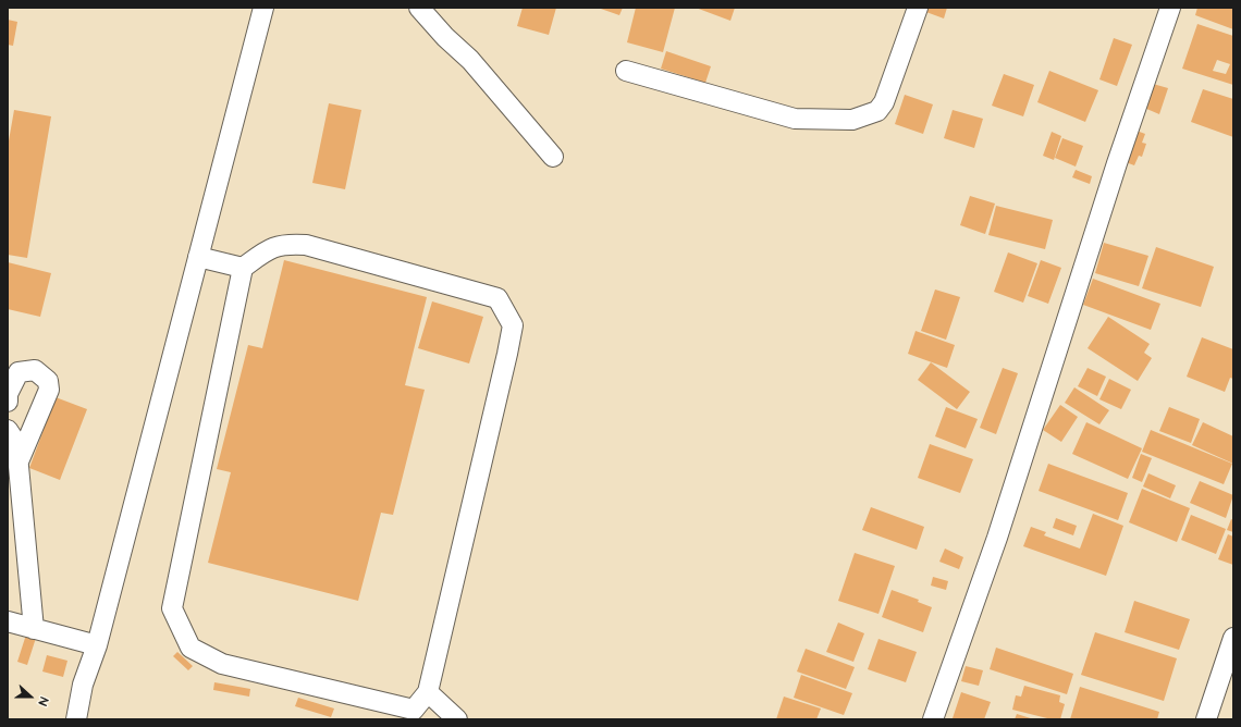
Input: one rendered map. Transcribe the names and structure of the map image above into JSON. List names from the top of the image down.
{
  "north": "right"
}
